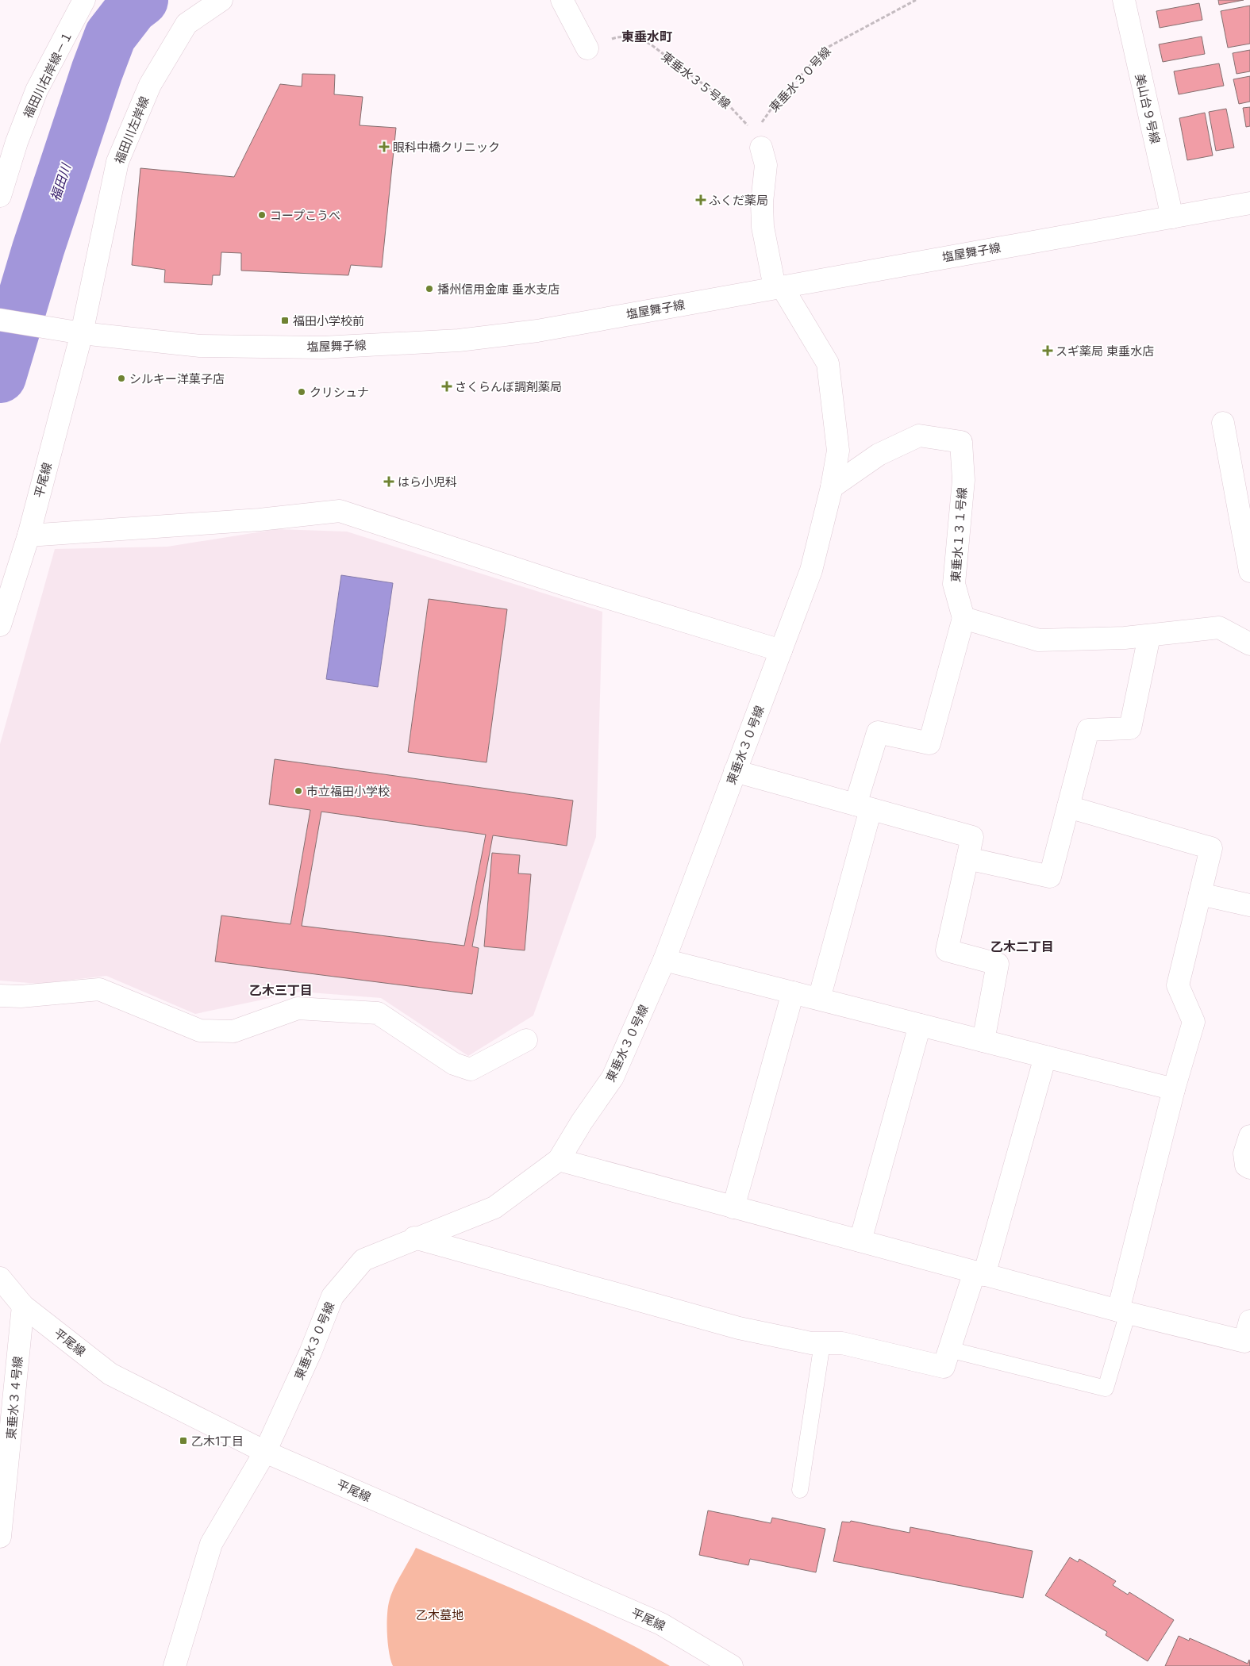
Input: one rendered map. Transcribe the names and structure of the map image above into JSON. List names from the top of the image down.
{
  "streets": {
    "street": [
      "福田川右岸線－１",
      "東垂水３０号線",
      "美山台９号線",
      "福田川左岸線",
      "塩屋舞子線",
      "平尾線",
      "東垂水１３１号線",
      "東垂水３４号線"
    ],
    "path": ["東垂水３５号線"]
  },
  "crossings": [
    ["東垂水３０号線", "塩屋舞子線"],
    ["東垂水３０号線", "平尾線"],
    ["東垂水３０号線", "東垂水１３１号線"],
    ["美山台９号線", "塩屋舞子線"],
    ["福田川左岸線", "塩屋舞子線"],
    ["福田川左岸線", "平尾線"],
    ["塩屋舞子線", "平尾線"],
    ["平尾線", "東垂水３４号線"]
  ],
  "districts": ["東垂水町", "乙木二丁目", "乙木三丁目"],
  "water": ["福田川"],
  "parks": ["乙木墓地"],
  "places": {
    "health": [
      "眼科中橋クリニック",
      "ふくだ薬局",
      "スギ薬局 東垂水店",
      "さくらんぼ調剤薬局",
      "はら小児科"
    ],
    "other": [
      "コープこうべ",
      "播州信用金庫 垂水支店",
      "シルキー洋菓子店",
      "クリシュナ",
      "市立福田小学校"
    ],
    "transit": ["福田小学校前", "乙木1丁目"]
  }
}
